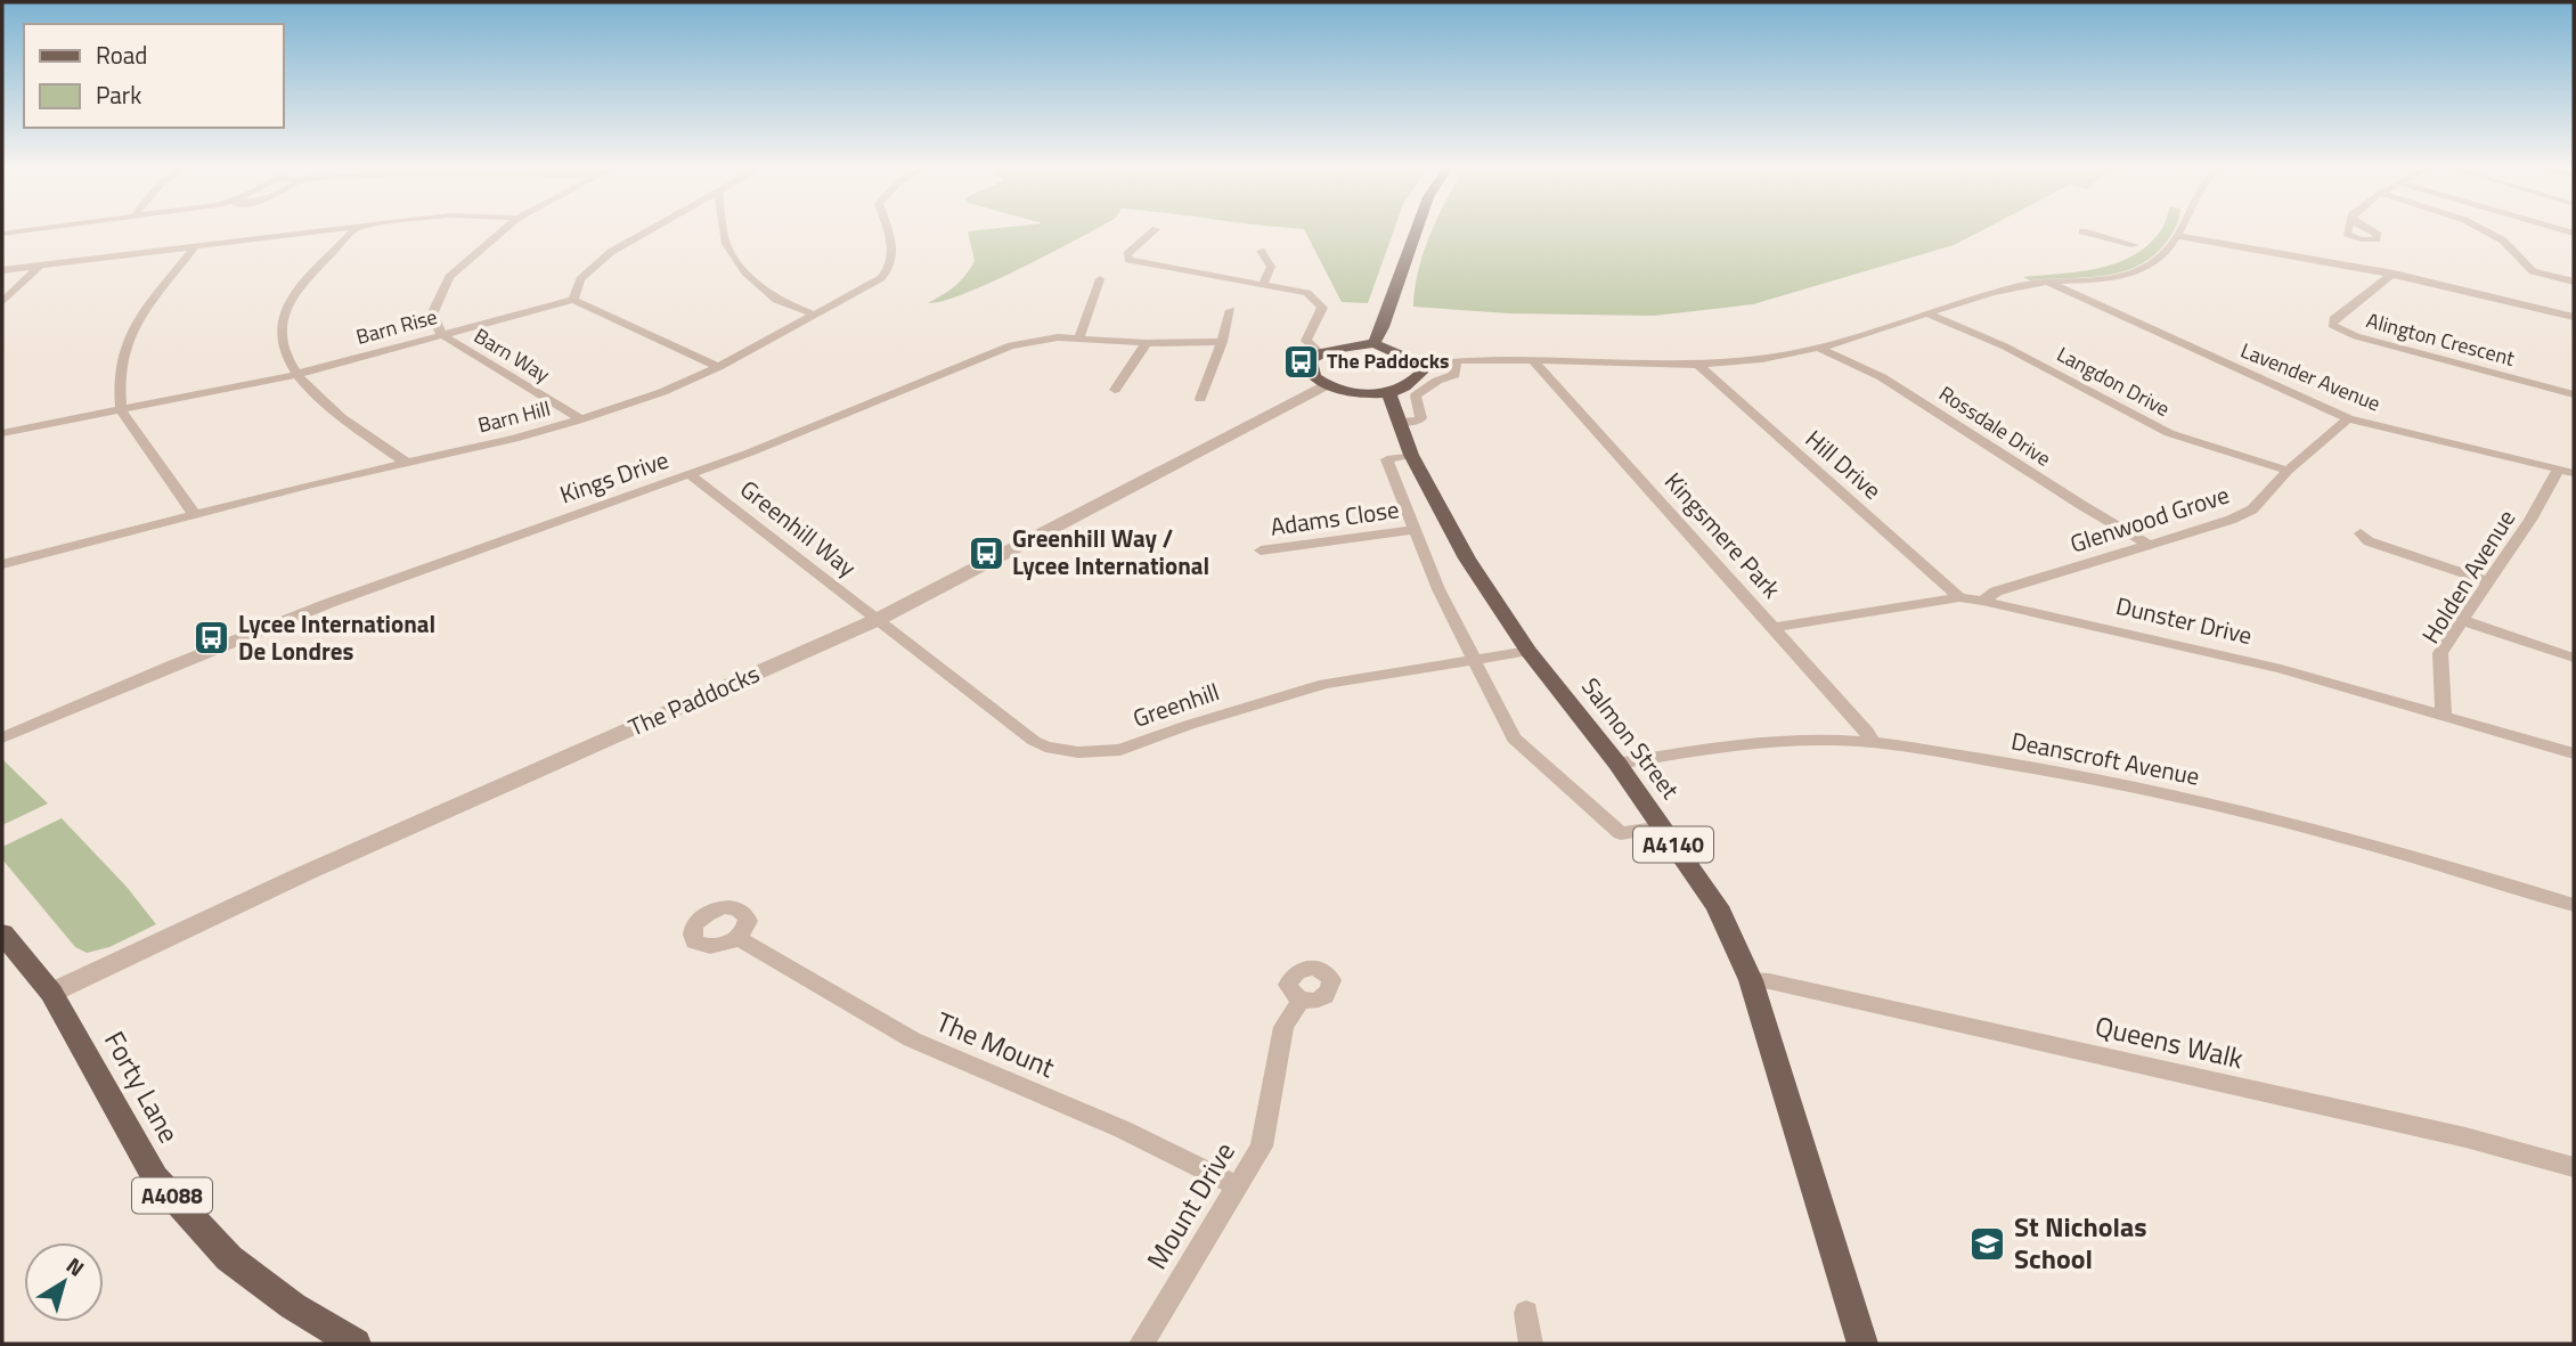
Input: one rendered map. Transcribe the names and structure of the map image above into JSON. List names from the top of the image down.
{
  "streets": {
    "main road": [
      "Salmon Street",
      "A4140",
      "Forty Lane",
      "A4088"
    ],
    "street": [
      "Barn Rise",
      "Alington Crescent",
      "Barn Way",
      "Lavender Avenue",
      "Langdon Drive",
      "Barn Hill",
      "Rossdale Drive",
      "Hill Drive",
      "Kings Drive",
      "Adams Close",
      "Glenwood Grove",
      "Greenhill Way",
      "Kingsmere Park",
      "Holden Avenue",
      "Dunster Drive",
      "The Paddocks",
      "Greenhill",
      "Deanscroft Avenue",
      "Queens Walk",
      "The Mount",
      "Mount Drive"
    ]
  },
  "crossings": [
    ["Barn Rise", "Barn Way"],
    ["Barn Way", "Barn Hill"],
    ["Lavender Avenue", "Glenwood Grove"],
    ["Lavender Avenue", "Holden Avenue"],
    ["Langdon Drive", "Glenwood Grove"],
    ["Rossdale Drive", "Glenwood Grove"],
    ["Hill Drive", "Dunster Drive"],
    ["Kings Drive", "Greenhill Way"],
    ["Glenwood Grove", "Dunster Drive"],
    ["Greenhill Way", "The Paddocks"],
    ["Greenhill Way", "Greenhill"],
    ["Kingsmere Park", "Dunster Drive"],
    ["Kingsmere Park", "Deanscroft Avenue"],
    ["Holden Avenue", "Dunster Drive"],
    ["The Paddocks", "Greenhill"],
    ["The Paddocks", "Forty Lane"],
    ["Greenhill", "Salmon Street"],
    ["Salmon Street", "Deanscroft Avenue"],
    ["Salmon Street", "Queens Walk"],
    ["The Mount", "Mount Drive"]
  ],
  "places": {
    "bus stop": ["The Paddocks", "Greenhill Way / Lycee International", "Lycee International De Londres"],
    "school or university": ["St Nicholas School"]
  },
  "legend": ["Road", "Park"],
  "north": "top right"
}
